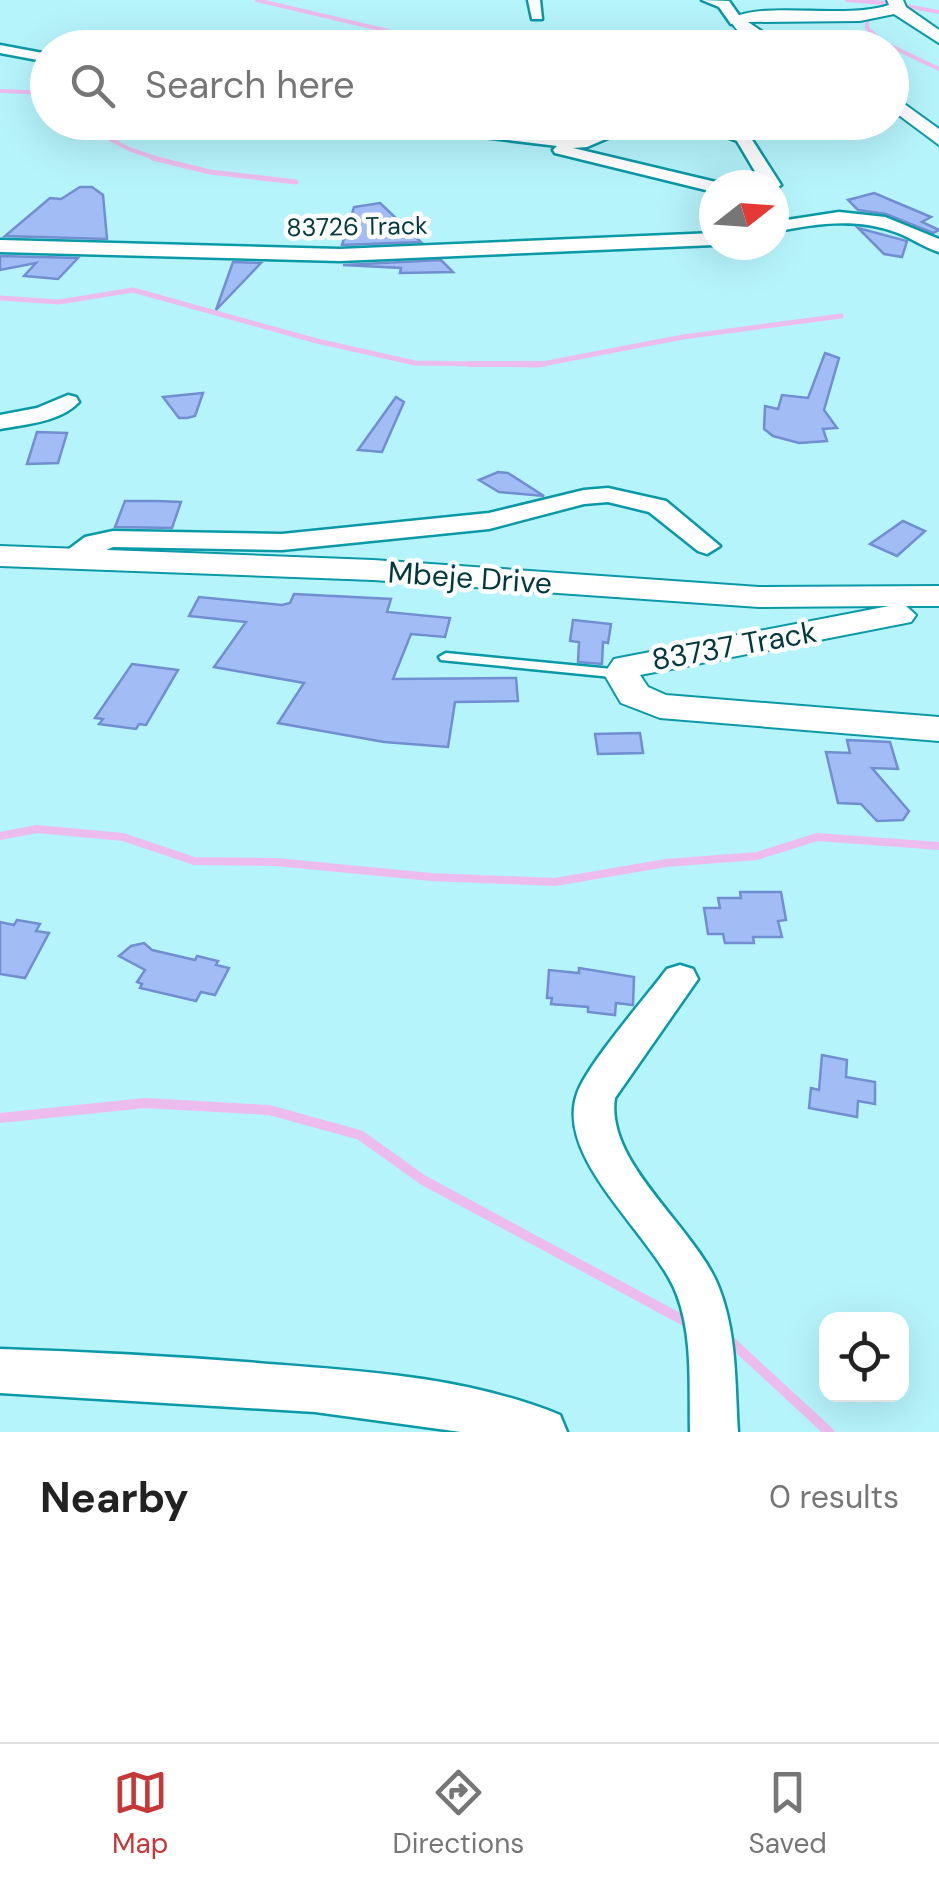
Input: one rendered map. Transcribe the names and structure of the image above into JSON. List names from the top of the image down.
{
  "streets": {
    "street": ["83726 Track", "Mbeje Drive", "83737 Track"]
  },
  "crossings": [
    ["Mbeje Drive", "83737 Track"]
  ],
  "north": "right",
  "page": {
    "search": "Search here",
    "heading": ["Nearby", "0 results"],
    "nav": ["Map", "Directions", "Saved"]
  }
}
